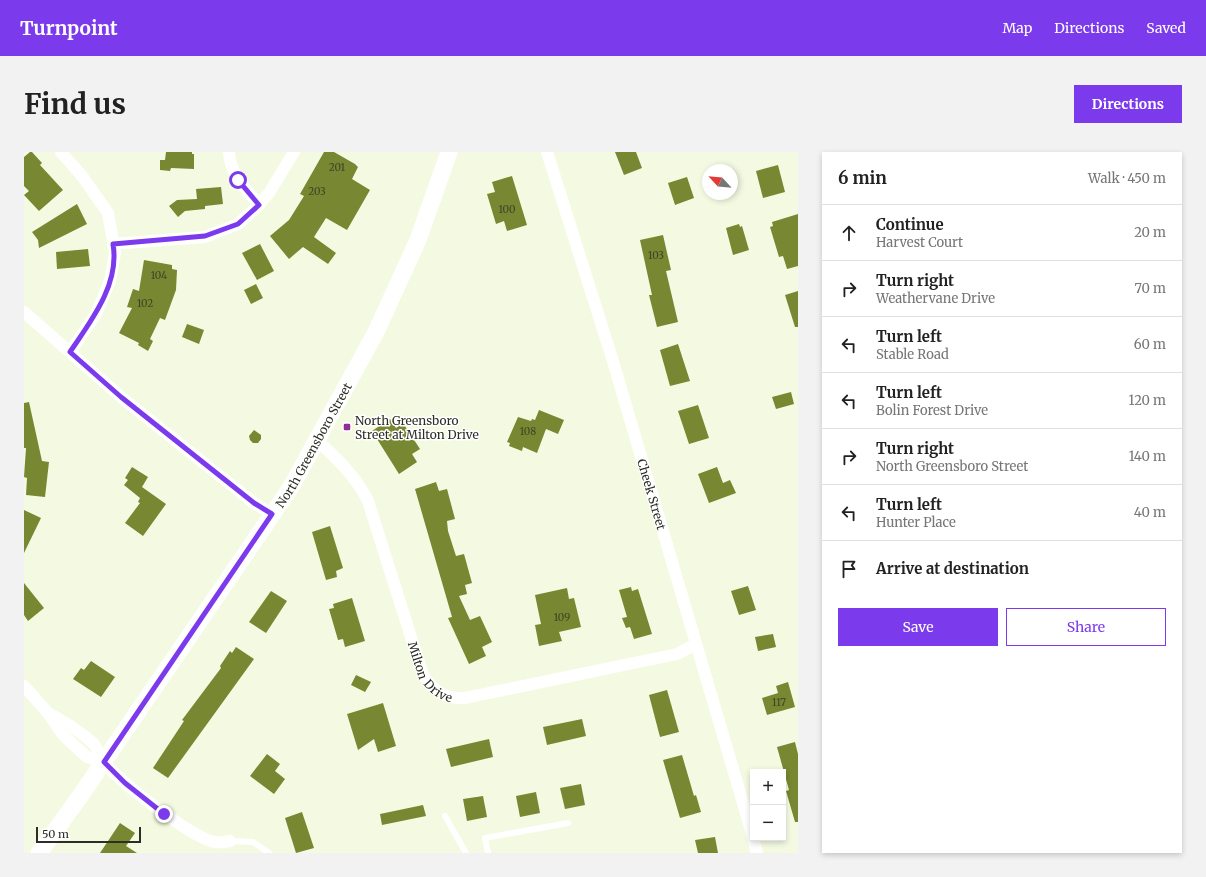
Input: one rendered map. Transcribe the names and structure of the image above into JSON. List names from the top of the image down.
{
  "streets": {
    "main road": ["North Greensboro Street"],
    "street": ["Cheek Street", "Milton Drive"]
  },
  "crossings": [
    ["North Greensboro Street", "Milton Drive"],
    ["Cheek Street", "Milton Drive"]
  ],
  "places": {
    "transit": ["North Greensboro Street at Milton Drive"]
  },
  "house_numbers": [
    "201",
    "203",
    "100",
    "103",
    "104",
    "102",
    "108",
    "109",
    "117"
  ],
  "scale_bar": "50 m",
  "north": "top left",
  "page": {
    "header": "Turnpoint",
    "nav": ["Map", "Directions", "Saved"],
    "buttons": [
      "Directions",
      ["Save", "Share"]
    ],
    "title": "Find us",
    "heading": ["6 min", "Walk · 450 m"],
    "list": [
      ["Continue", "Harvest Court", "20 m"],
      ["Turn right", "Weathervane Drive", "70 m"],
      ["Turn left", "Stable Road", "60 m"],
      ["Turn left", "Bolin Forest Drive", "120 m"],
      ["Turn right", "North Greensboro Street", "140 m"],
      ["Turn left", "Hunter Place", "40 m"],
      "Arrive at destination"
    ],
    "map_buttons": ["+", "−"],
    "scale": "50 m"
  }
}
